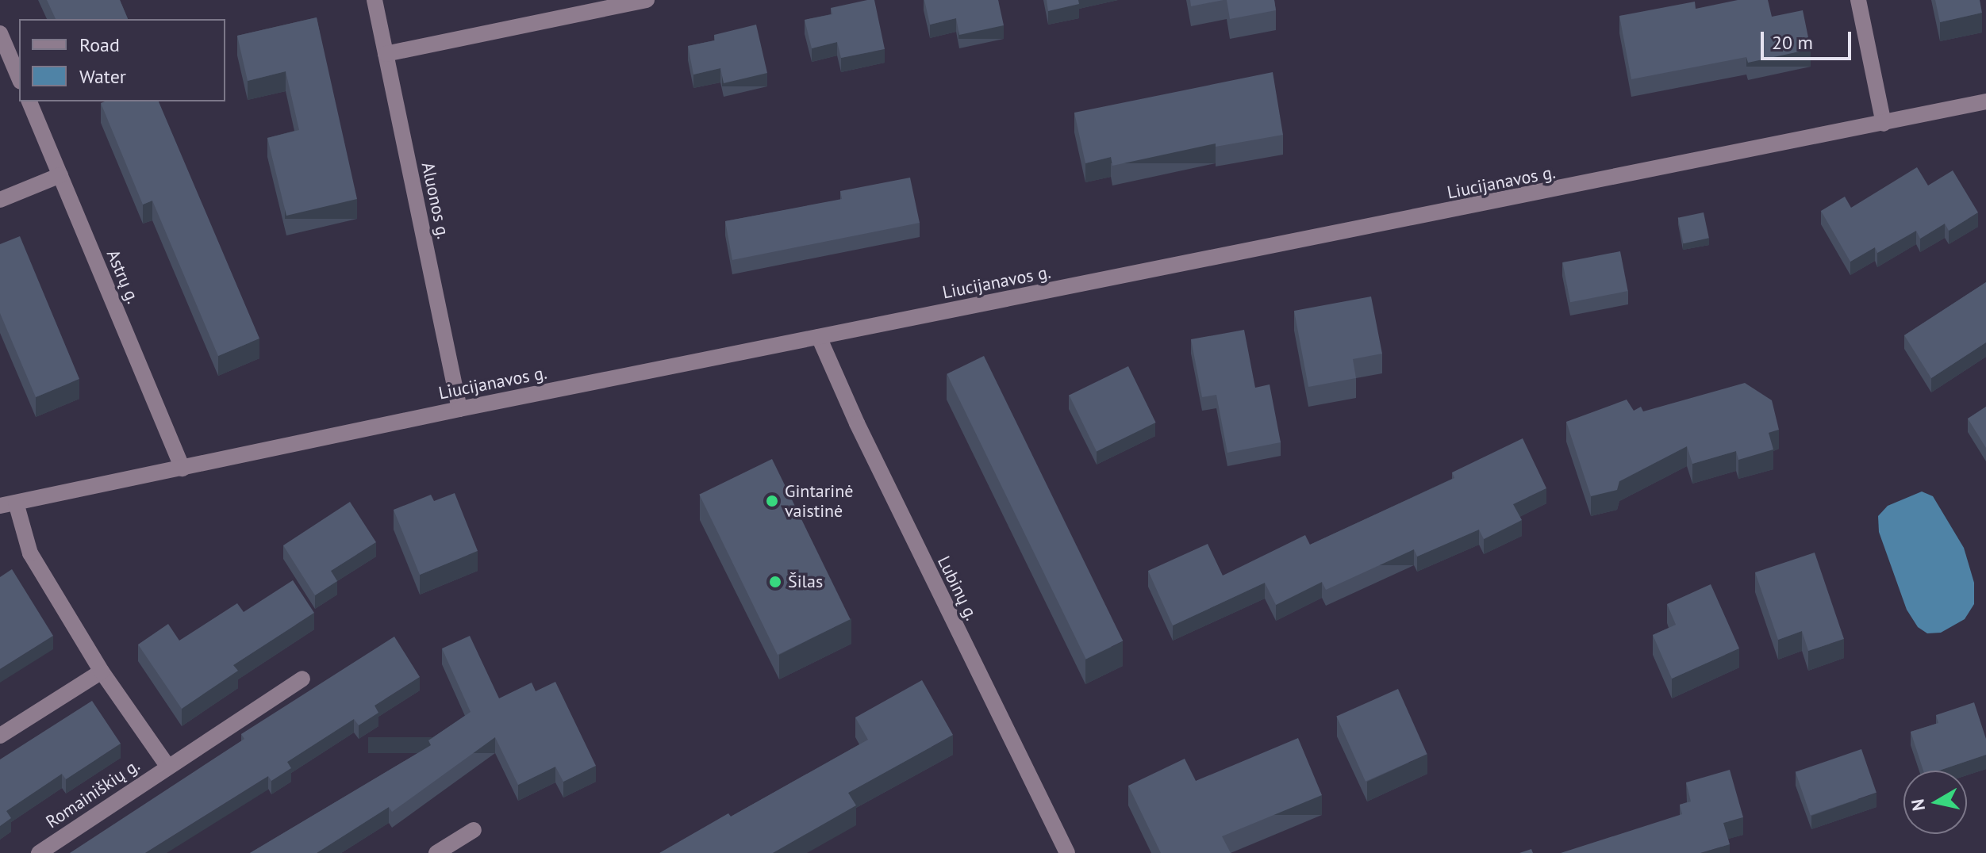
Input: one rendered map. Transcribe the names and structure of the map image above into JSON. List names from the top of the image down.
{
  "streets": {
    "street": [
      "Liucijanavos g.",
      "Aluonos g.",
      "Astrų g.",
      "Lubinų g.",
      "Romainiškių g."
    ]
  },
  "crossings": [
    ["Liucijanavos g.", "Aluonos g."],
    ["Liucijanavos g.", "Astrų g."],
    ["Liucijanavos g.", "Lubinų g."],
    ["Liucijanavos g.", "Romainiškių g."]
  ],
  "places": ["Gintarinė vaistinė", "Šilas"],
  "legend": ["Road", "Water"],
  "scale_bar": "20 m",
  "north": "left"
}
